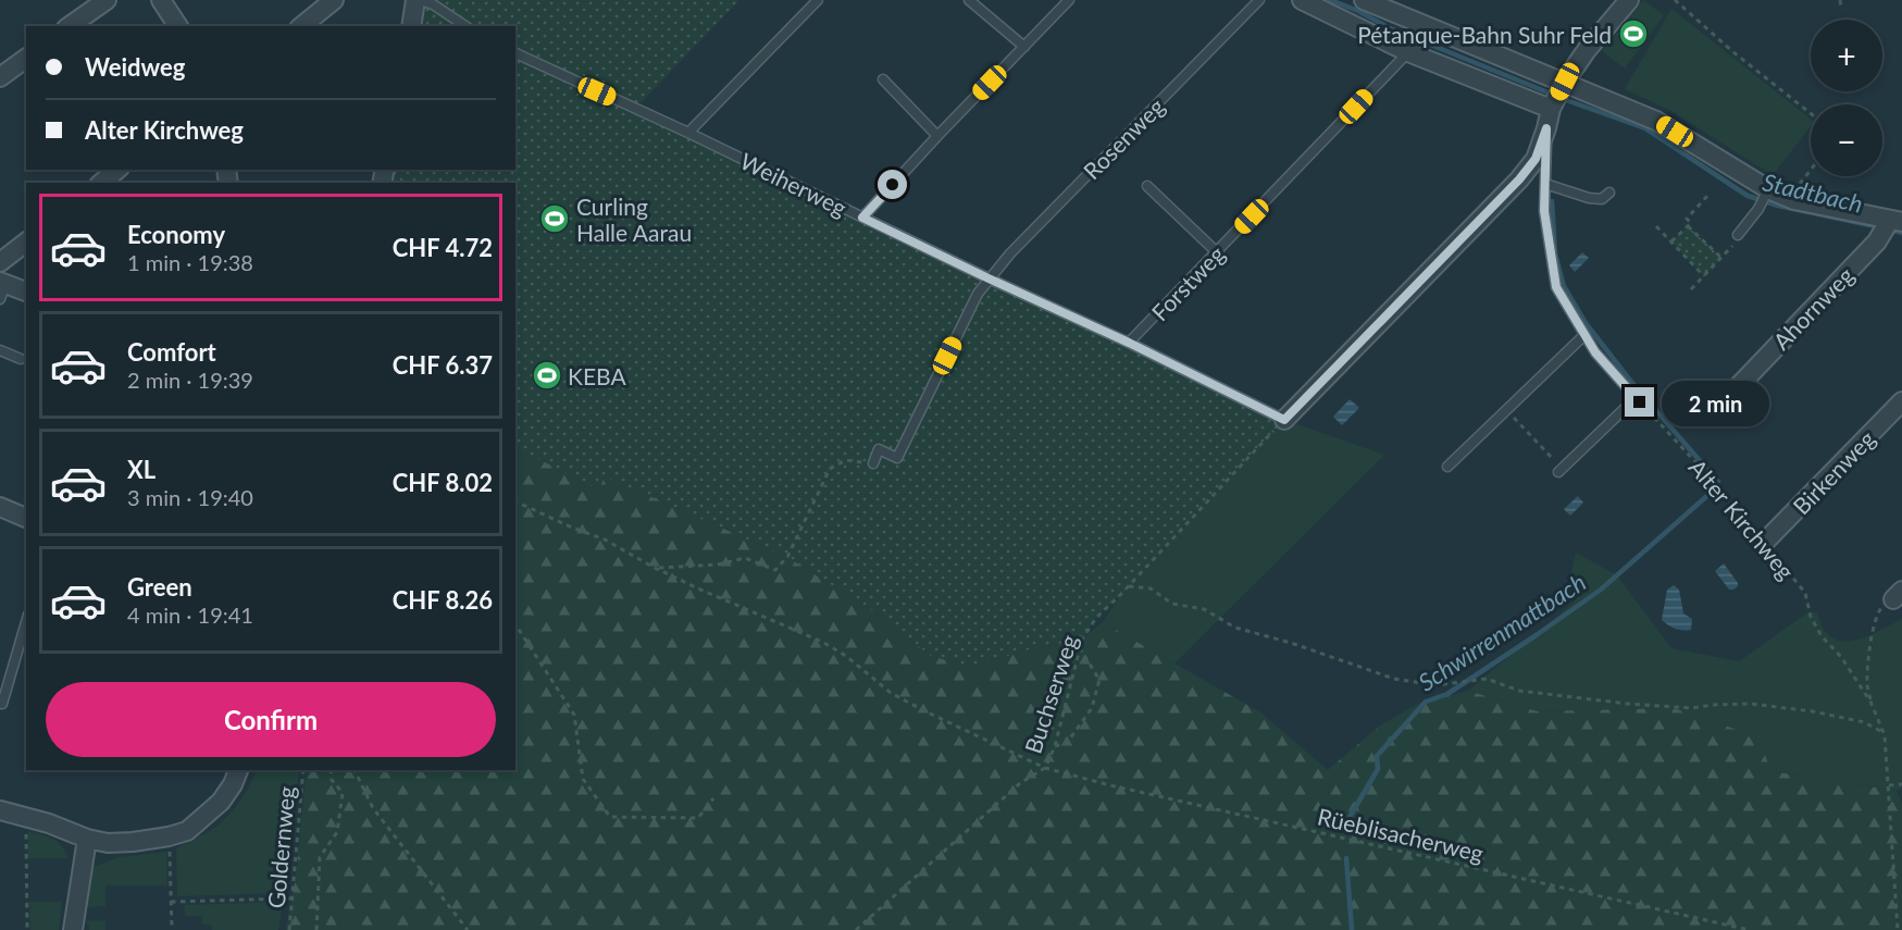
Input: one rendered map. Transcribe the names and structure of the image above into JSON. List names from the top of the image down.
{
  "streets": {
    "street": ["Ahornweg", "Birkenweg"],
    "lane": ["Rosenweg", "Weiherweg", "Forstweg"],
    "path": [
      "Alter Kirchweg",
      "Buchserweg",
      "Rüeblisacherweg",
      "Goldernweg"
    ]
  },
  "crossings": [
    ["Rosenweg", "Weiherweg"],
    ["Weiherweg", "Forstweg"],
    ["Weiherweg", "Buchserweg"],
    ["Birkenweg", "Alter Kirchweg"],
    ["Buchserweg", "Rüeblisacherweg"]
  ],
  "water": ["Stadtbach", "Schwirrenmattbach"],
  "places": {
    "sports": ["Pétanque-Bahn Suhr Feld", "Curling Halle Aarau", "KEBA"]
  },
  "page": {
    "map_buttons": ["+", "−"],
    "banner": ["Weidweg", "Alter Kirchweg"],
    "list": [
      {
        "name": "Economy",
        "note": "1 min · 19:38",
        "value": "CHF 4.72"
      },
      {
        "name": "Comfort",
        "note": "2 min · 19:39",
        "value": "CHF 6.37"
      },
      {
        "name": "XL",
        "note": "3 min · 19:40",
        "value": "CHF 8.02"
      },
      {
        "name": "Green",
        "note": "4 min · 19:41",
        "value": "CHF 8.26"
      }
    ],
    "bubble": "2 min",
    "buttons": "Confirm"
  }
}
